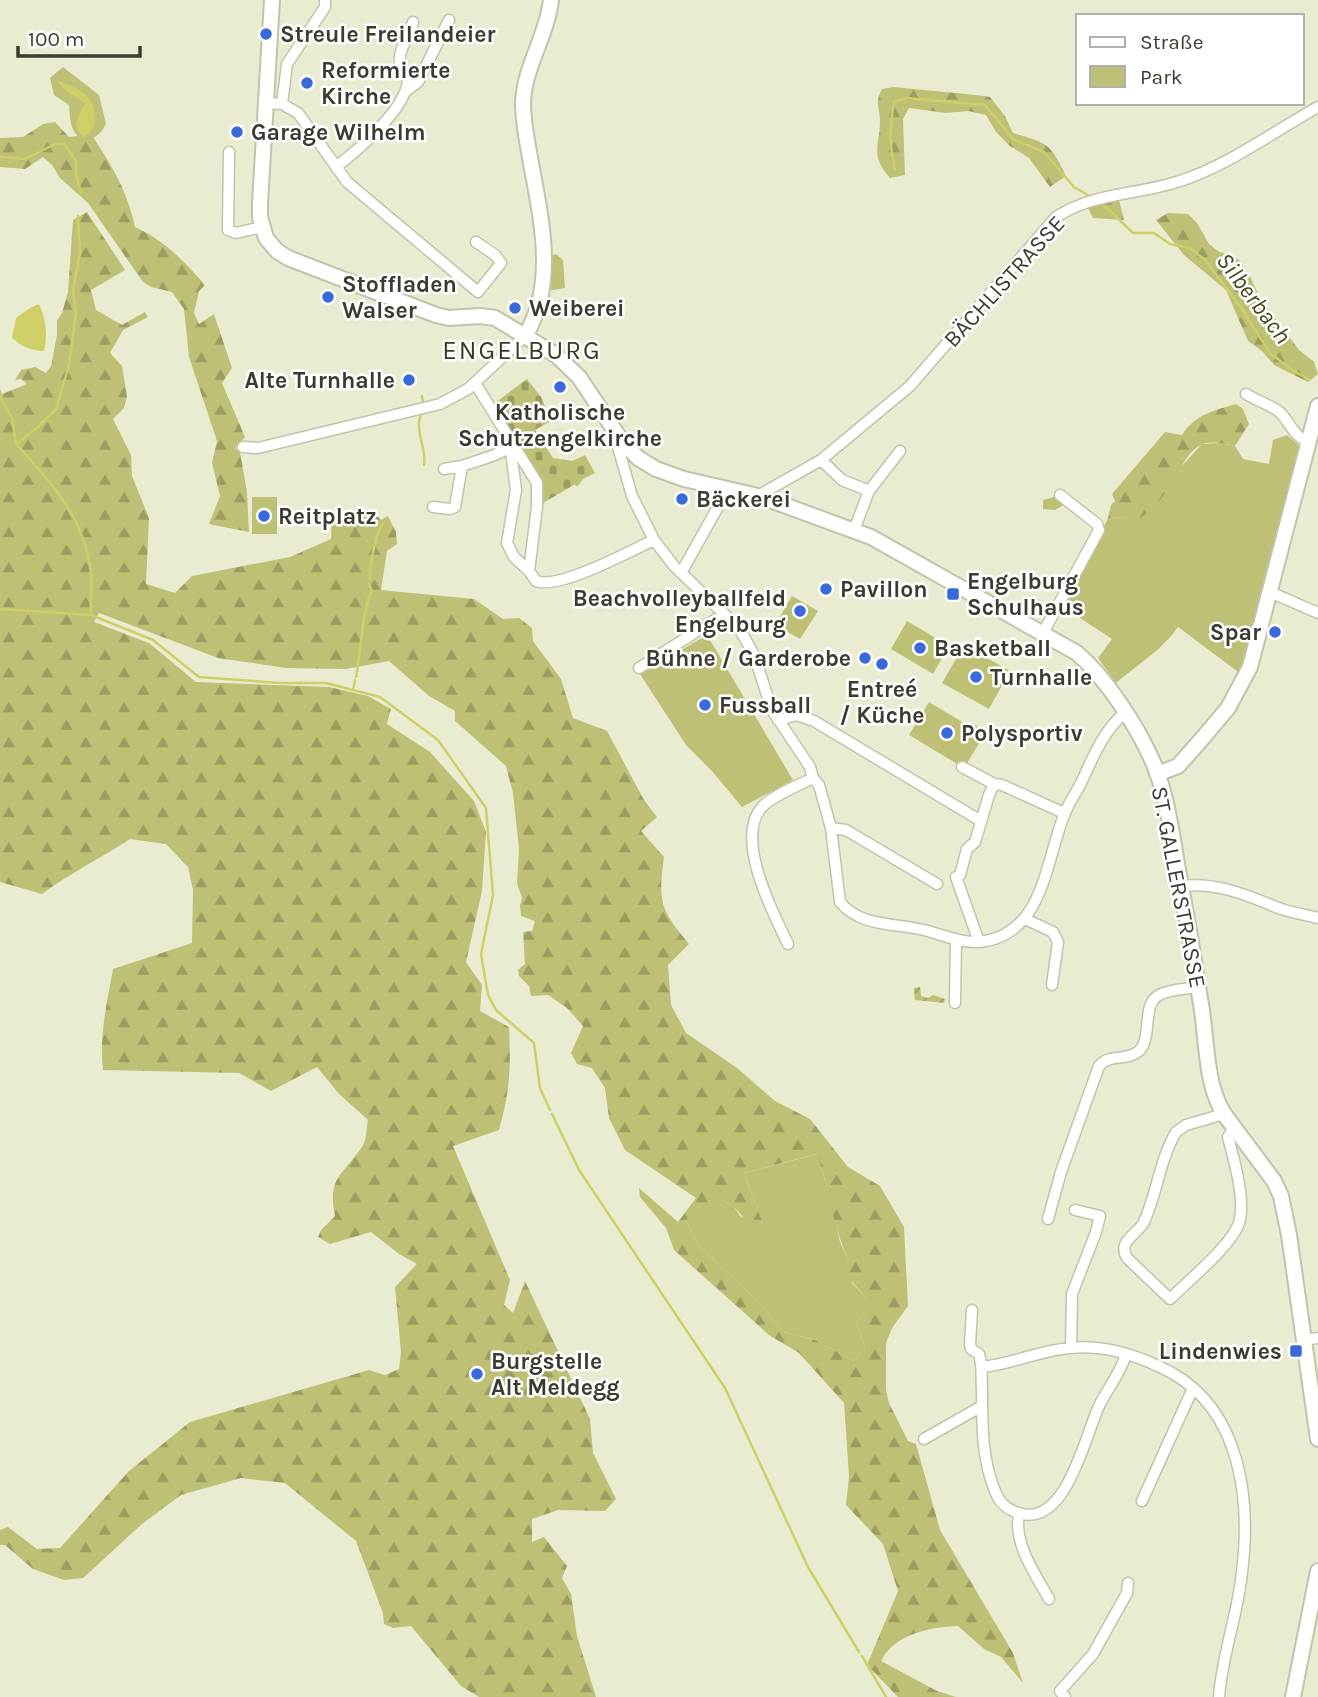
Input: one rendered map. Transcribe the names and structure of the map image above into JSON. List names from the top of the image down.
{
  "streets": {
    "street": ["BÄCHLISTRASSE", "ST. GALLERSTRASSE"]
  },
  "crossings": [
    ["BÄCHLISTRASSE", "ST. GALLERSTRASSE"]
  ],
  "districts": ["ENGELBURG"],
  "water": ["Silberbach"],
  "places": {
    "other": [
      "Streule Freilandeier",
      "Reformierte Kirche",
      "Garage Wilhelm",
      "Stoffladen Walser",
      "Weiberei",
      "Alte Turnhalle",
      "Katholische Schutzengelkirche",
      "Bäckerei",
      "Reitplatz",
      "Pavillon",
      "Beachvolleyballfeld Engelburg",
      "Spar",
      "Basketball",
      "Bühne / Garderobe",
      "Entreé / Küche",
      "Turnhalle",
      "Fussball",
      "Polysportiv",
      "Burgstelle Alt Meldegg"
    ],
    "transit": ["Engelburg Schulhaus", "Lindenwies"]
  },
  "legend": ["Straße", "Park"],
  "scale_bar": "100 m"
}
